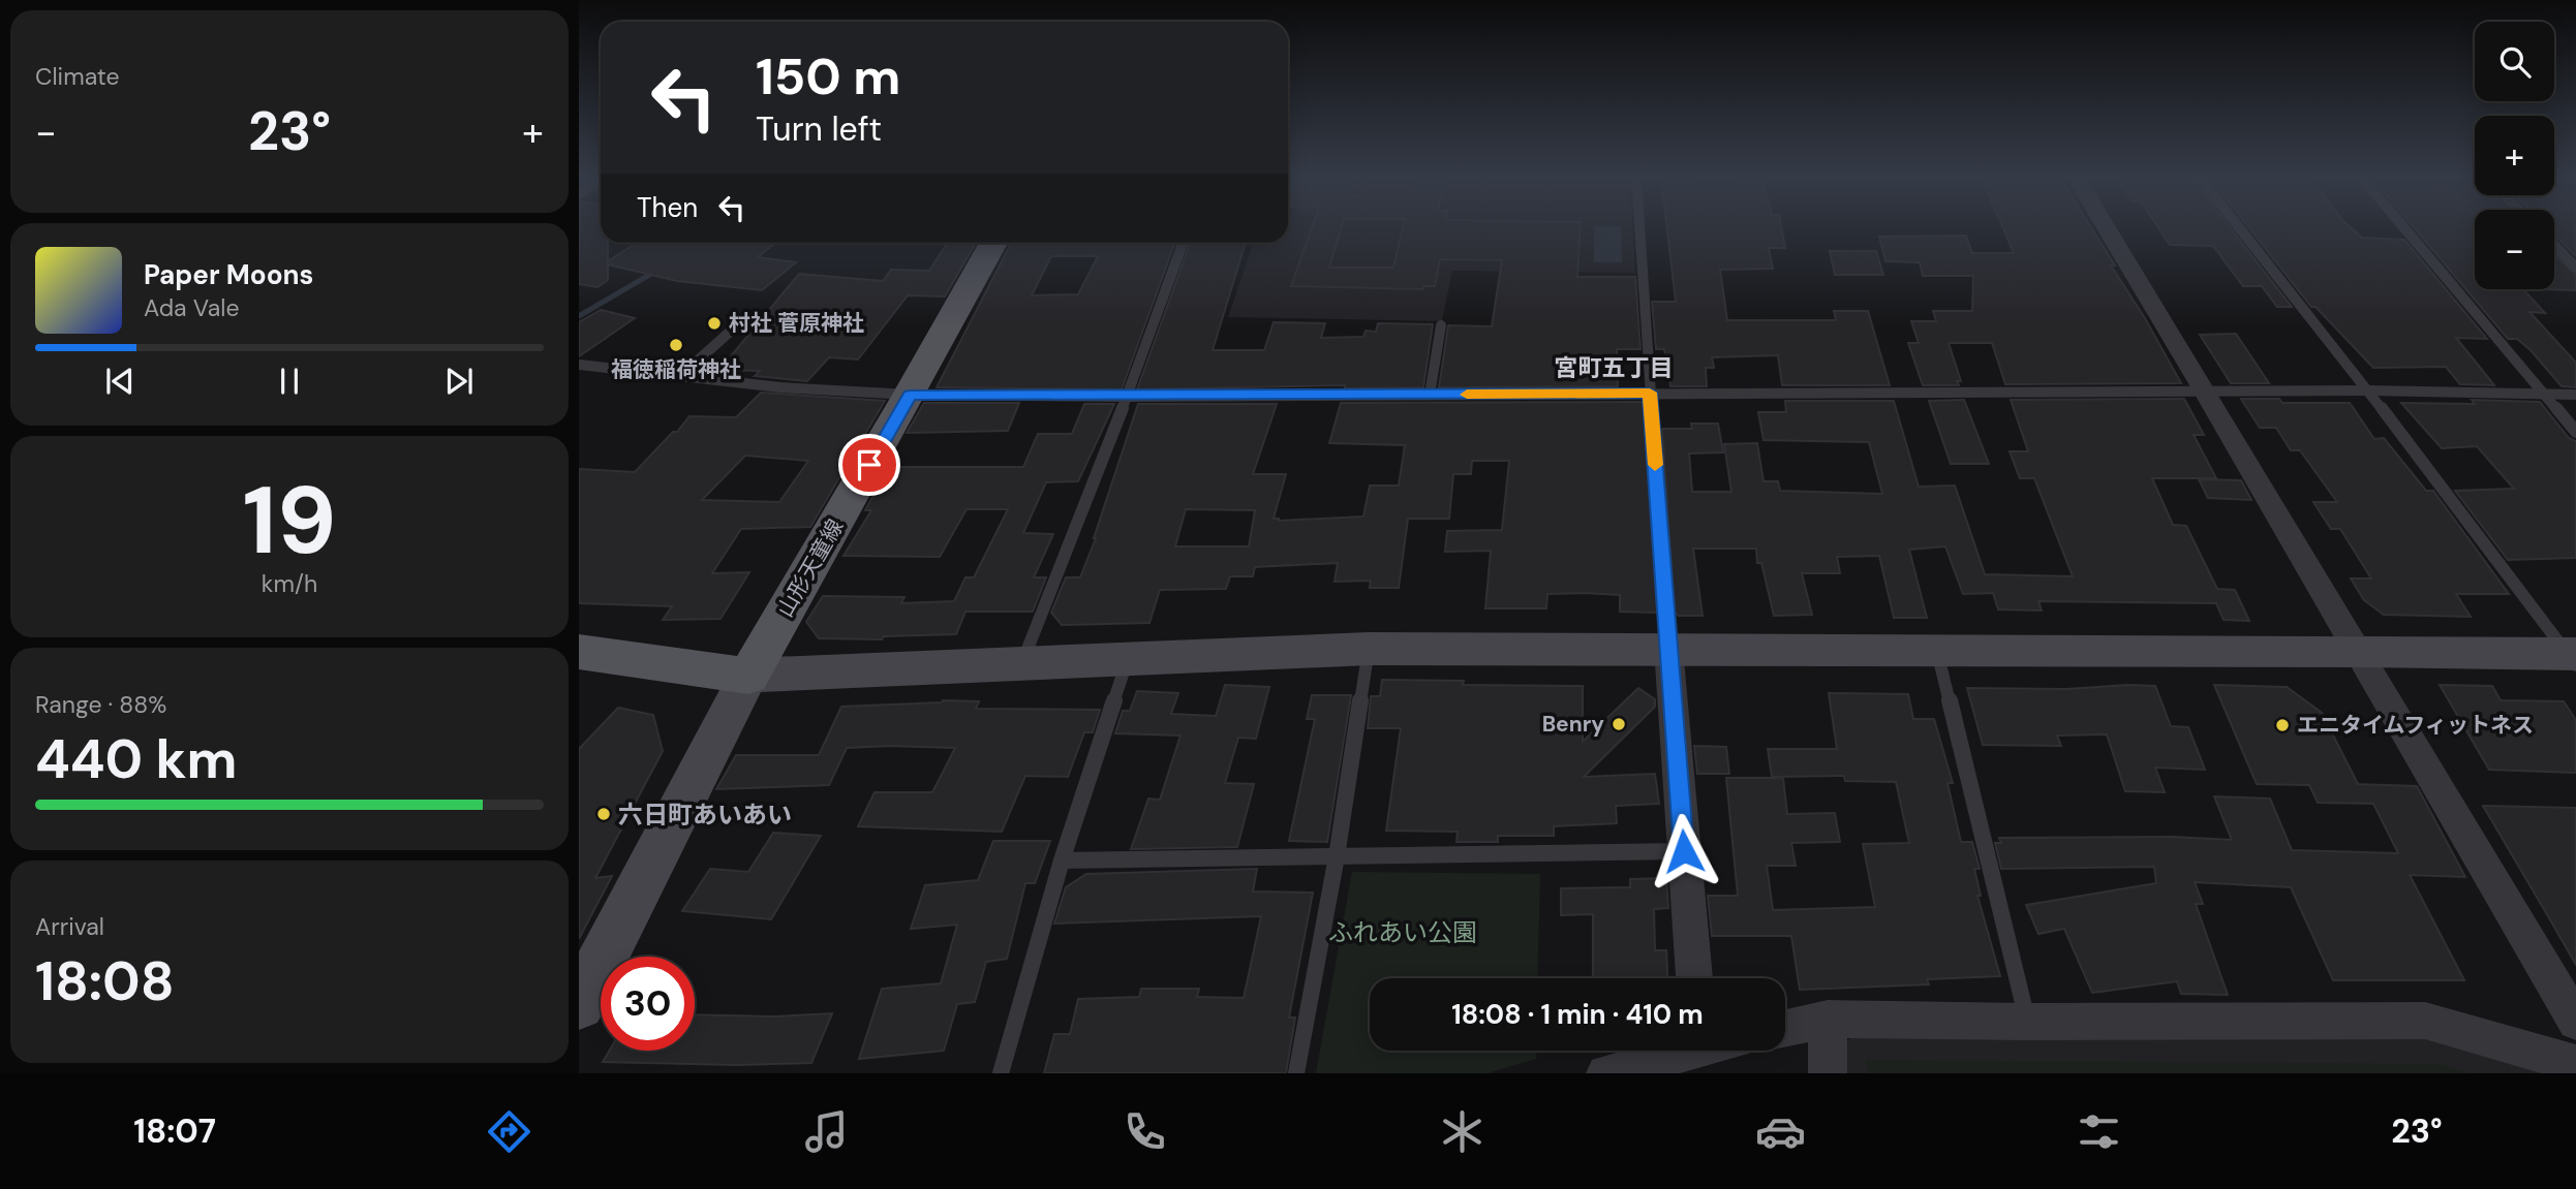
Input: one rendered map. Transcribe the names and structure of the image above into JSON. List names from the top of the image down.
{
  "streets": {
    "main road": ["山形天童線"]
  },
  "districts": ["宮町五丁目"],
  "parks": ["ふれあい公園"],
  "places": [
    "村社 菅原神社",
    "福徳稲荷神社",
    "Benry",
    "エニタイムフィットネス",
    "六日町あいあい"
  ],
  "page": {
    "tile": [
      "Climate",
      ["19", "km/h"],
      ["Range · 88%", "440 km"],
      ["Arrival", "18:08"]
    ],
    "map_buttons": ["+", "−"],
    "turn": ["150 m", "Turn left"],
    "heat": ["−", "23°", "+"],
    "then": "Then",
    "song": ["Paper Moons", "Ada Vale"],
    "limit": "30",
    "trip": "18:08 · 1 min · 410 m",
    "tabs": ["18:07", "23°"]
  }
}
